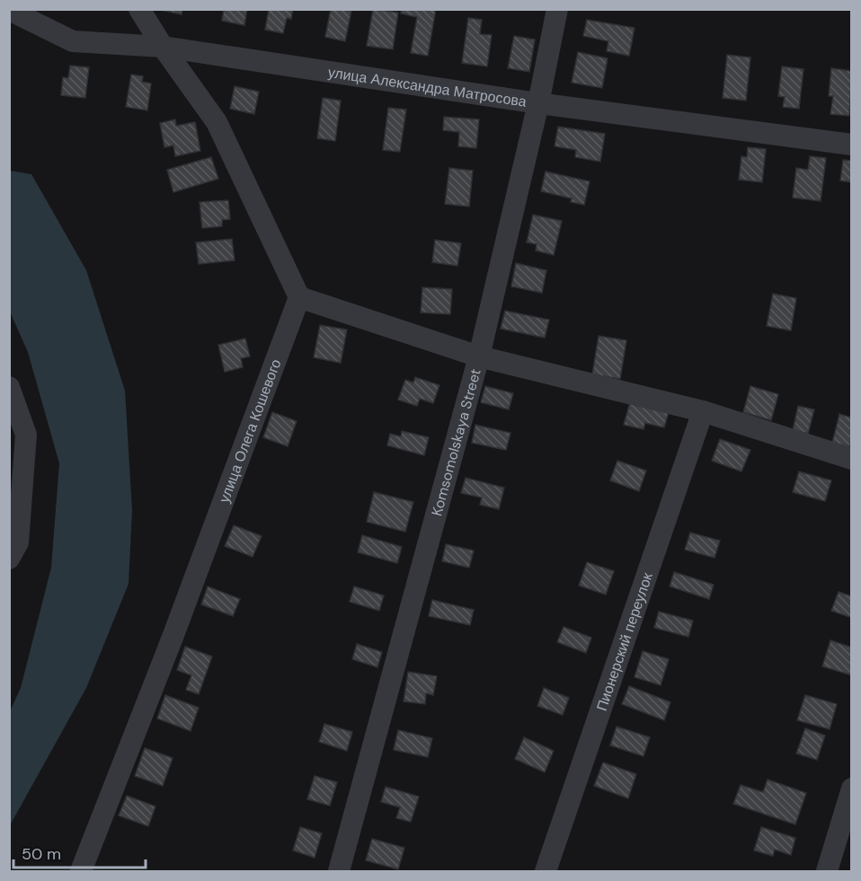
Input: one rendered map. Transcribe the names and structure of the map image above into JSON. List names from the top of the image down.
{
  "streets": {
    "street": [
      "улица Александра Матросова",
      "улица Олега Кошевого",
      "Komsomolskaya Street",
      "Пионерский переулок"
    ]
  },
  "crossings": [
    ["улица Александра Матросова", "Komsomolskaya Street"]
  ],
  "scale_bar": "50 m"
}
